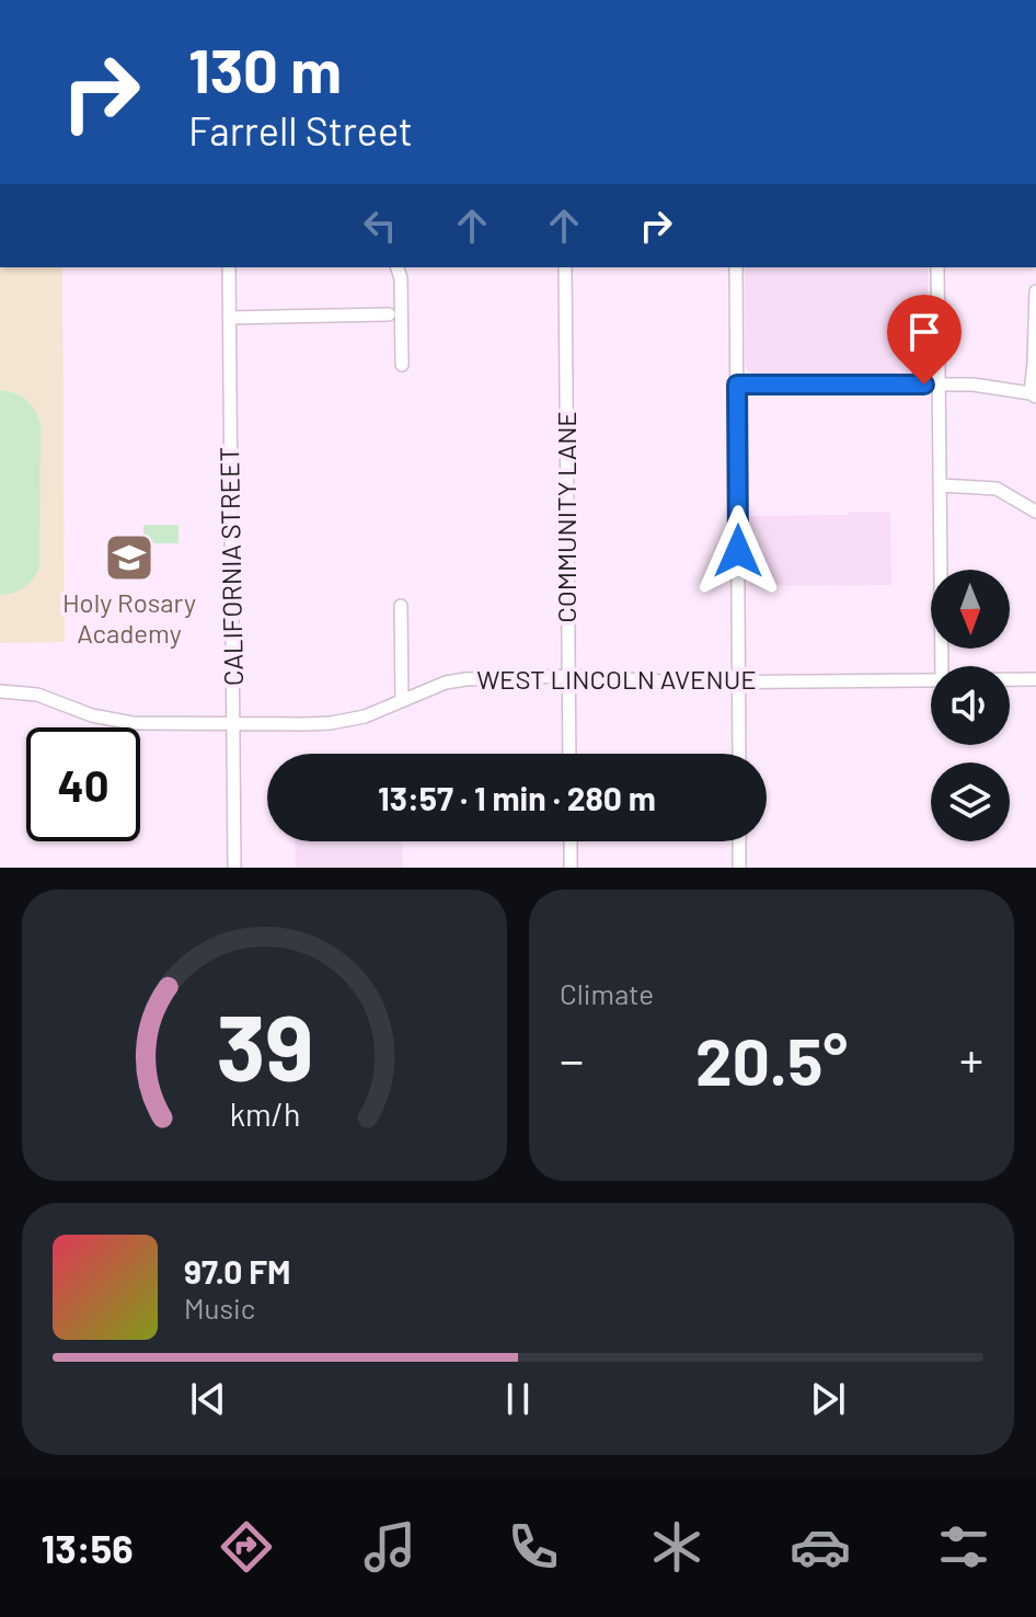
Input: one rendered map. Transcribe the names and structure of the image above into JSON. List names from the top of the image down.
{
  "streets": {
    "street": ["COMMUNITY LANE", "CALIFORNIA STREET", "WEST LINCOLN AVENUE"]
  },
  "crossings": [
    ["COMMUNITY LANE", "WEST LINCOLN AVENUE"],
    ["CALIFORNIA STREET", "WEST LINCOLN AVENUE"]
  ],
  "places": {
    "school or university": ["Holy Rosary Academy"]
  },
  "north": "bottom",
  "page": {
    "turn": ["130 m", "Farrell Street"],
    "limit": "40",
    "trip": "13:57 · 1 min · 280 m",
    "tile": "Climate",
    "heat": ["−", "20.5°", "+"],
    "song": ["97.0 FM", "Music"],
    "tabs": "13:56",
    "gauge": ["39", "km/h"]
  }
}
